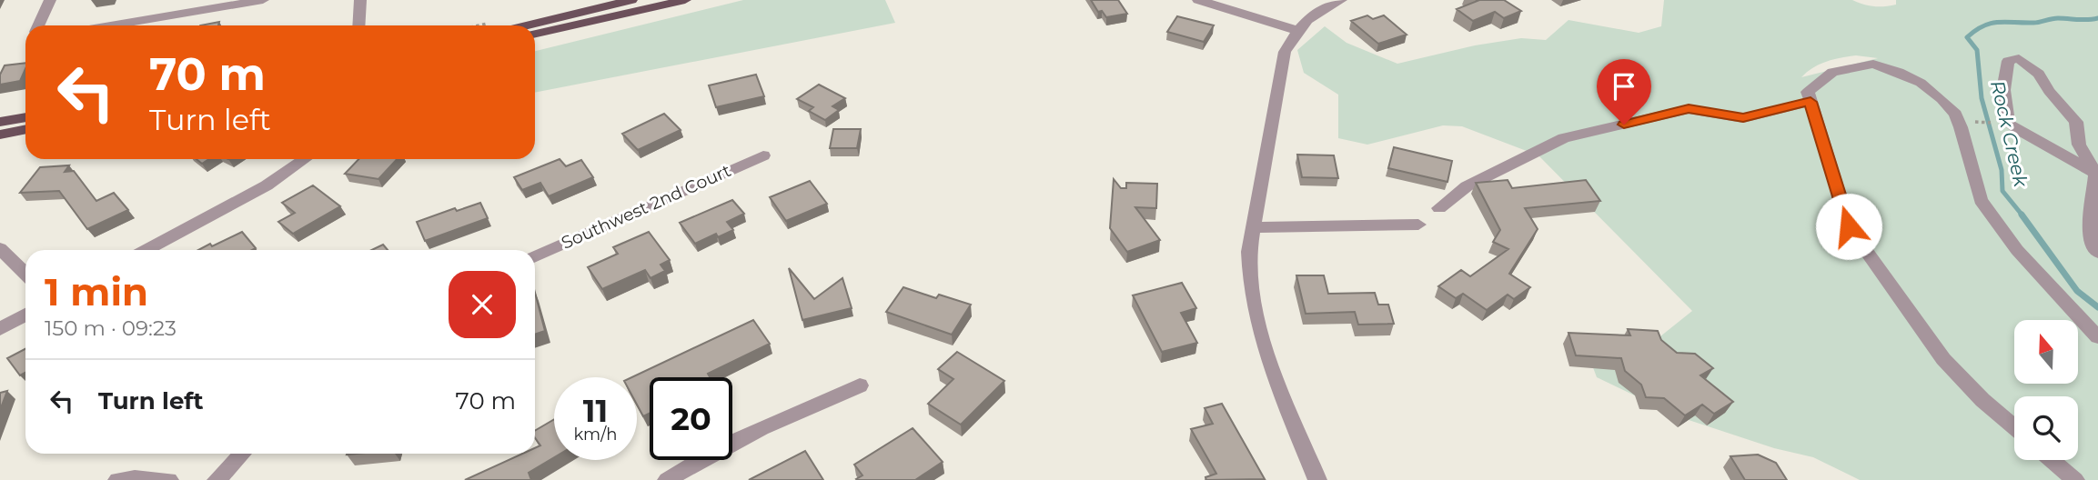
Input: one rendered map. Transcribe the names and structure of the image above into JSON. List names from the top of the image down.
{
  "streets": {
    "street": ["Southwest 2nd Court"]
  },
  "water": ["Rock Creek"],
  "north": "top",
  "page": {
    "turn": ["70 m", "Turn left"],
    "heading": ["1 min", "150 m · 09:23"],
    "list": [
      {
        "name": "Turn left",
        "value": "70 m"
      }
    ],
    "speed": "11 km/h",
    "limit": "20"
  }
}
